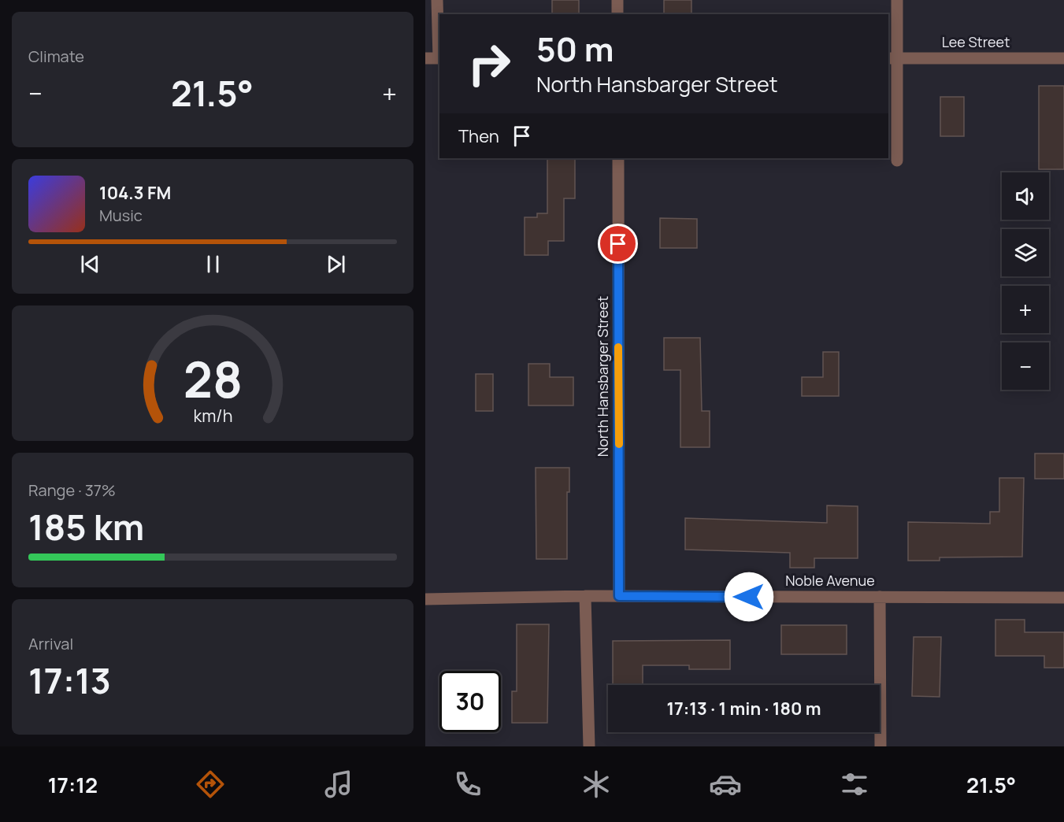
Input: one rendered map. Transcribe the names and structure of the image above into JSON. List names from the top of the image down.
{
  "streets": {
    "street": ["Lee Street", "North Hansbarger Street", "Noble Avenue"]
  },
  "crossings": [
    ["North Hansbarger Street", "Noble Avenue"]
  ],
  "page": {
    "tile": [
      "Climate",
      ["Range · 37%", "185 km"],
      ["Arrival", "17:13"]
    ],
    "turn": ["50 m", "North Hansbarger Street"],
    "heat": ["−", "21.5°", "+"],
    "then": "Then",
    "map_buttons": ["+", "−"],
    "song": ["104.3 FM", "Music"],
    "limit": "30",
    "trip": "17:13 · 1 min · 180 m",
    "tabs": ["17:12", "21.5°"],
    "gauge": ["28", "km/h"]
  }
}
